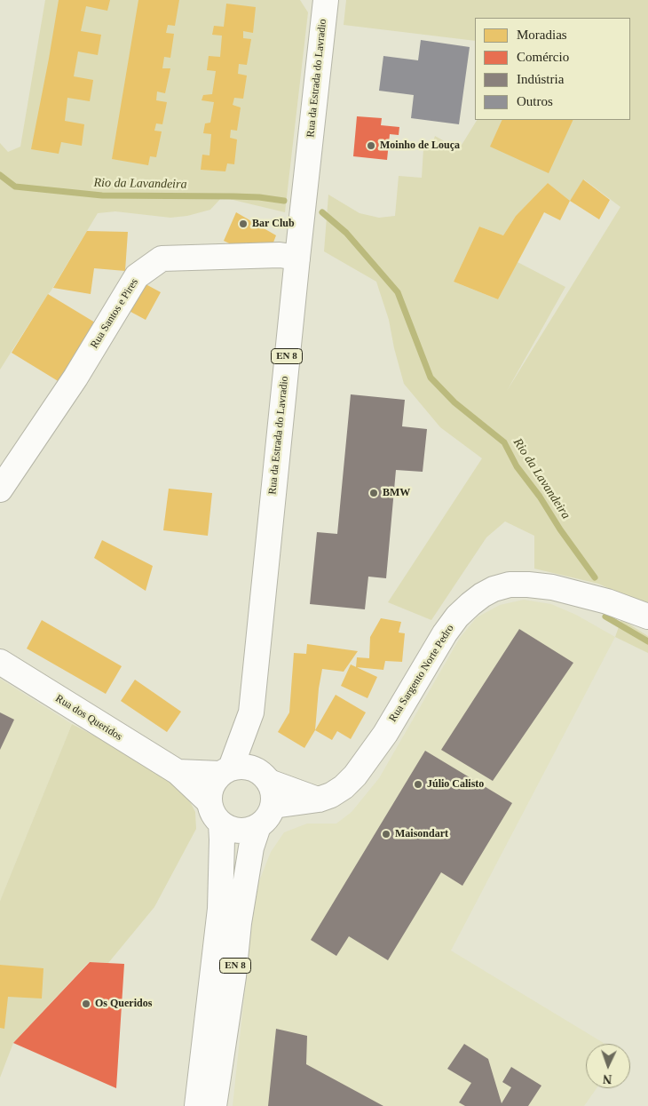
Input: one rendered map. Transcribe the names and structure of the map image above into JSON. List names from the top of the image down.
{
  "streets": {
    "main road": [
      "Rua da Estrada do Lavradio",
      "Rua Santos e Pires",
      "EN 8",
      "Rua Sargento Norte Pedro",
      "Rua dos Queridos"
    ]
  },
  "crossings": [
    ["Rua da Estrada do Lavradio", "Rua Santos e Pires"],
    ["Rua da Estrada do Lavradio", "EN 8"],
    ["Rua da Estrada do Lavradio", "Rua Sargento Norte Pedro"],
    ["Rua da Estrada do Lavradio", "Rua dos Queridos"],
    ["EN 8", "Rua Sargento Norte Pedro"],
    ["EN 8", "Rua dos Queridos"],
    ["Rua Sargento Norte Pedro", "Rua dos Queridos"]
  ],
  "water": ["Rio da Lavandeira"],
  "places": [
    "Moinho de Louça",
    "Bar Club",
    "BMW",
    "Júlio Calisto",
    "Maisondart",
    "Os Queridos"
  ],
  "legend": [
    "Moradias",
    "Comércio",
    "Indústria",
    "Outros"
  ],
  "north": "bottom"
}
